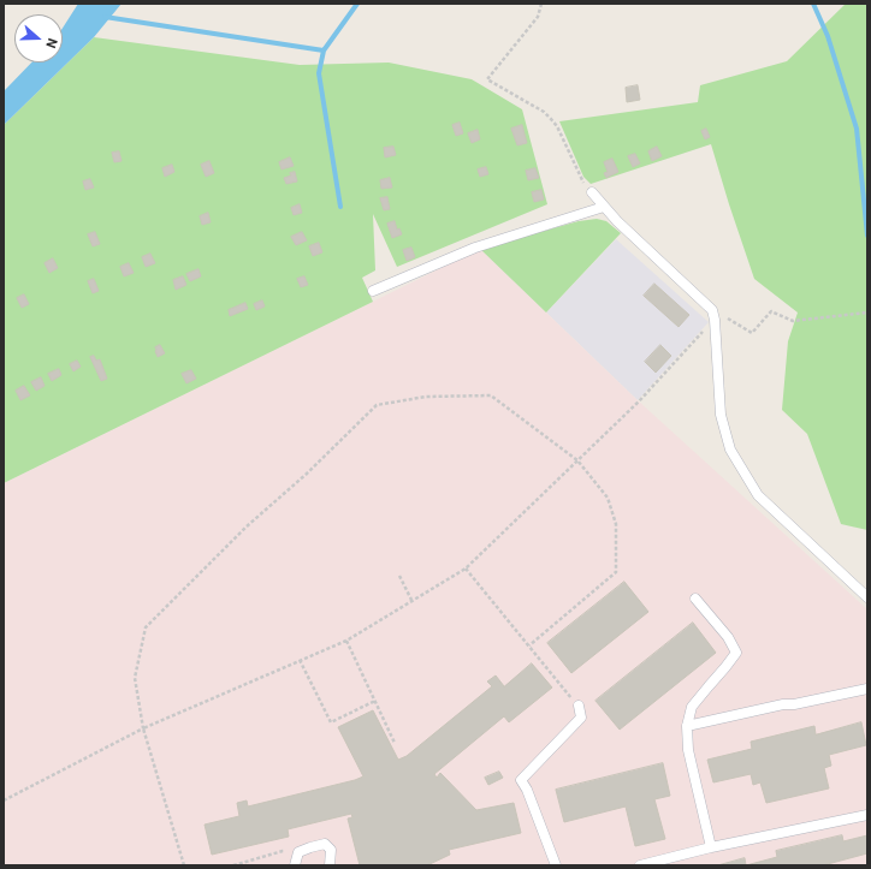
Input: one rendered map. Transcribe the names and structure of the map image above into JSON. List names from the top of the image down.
{
  "north": "right"
}
